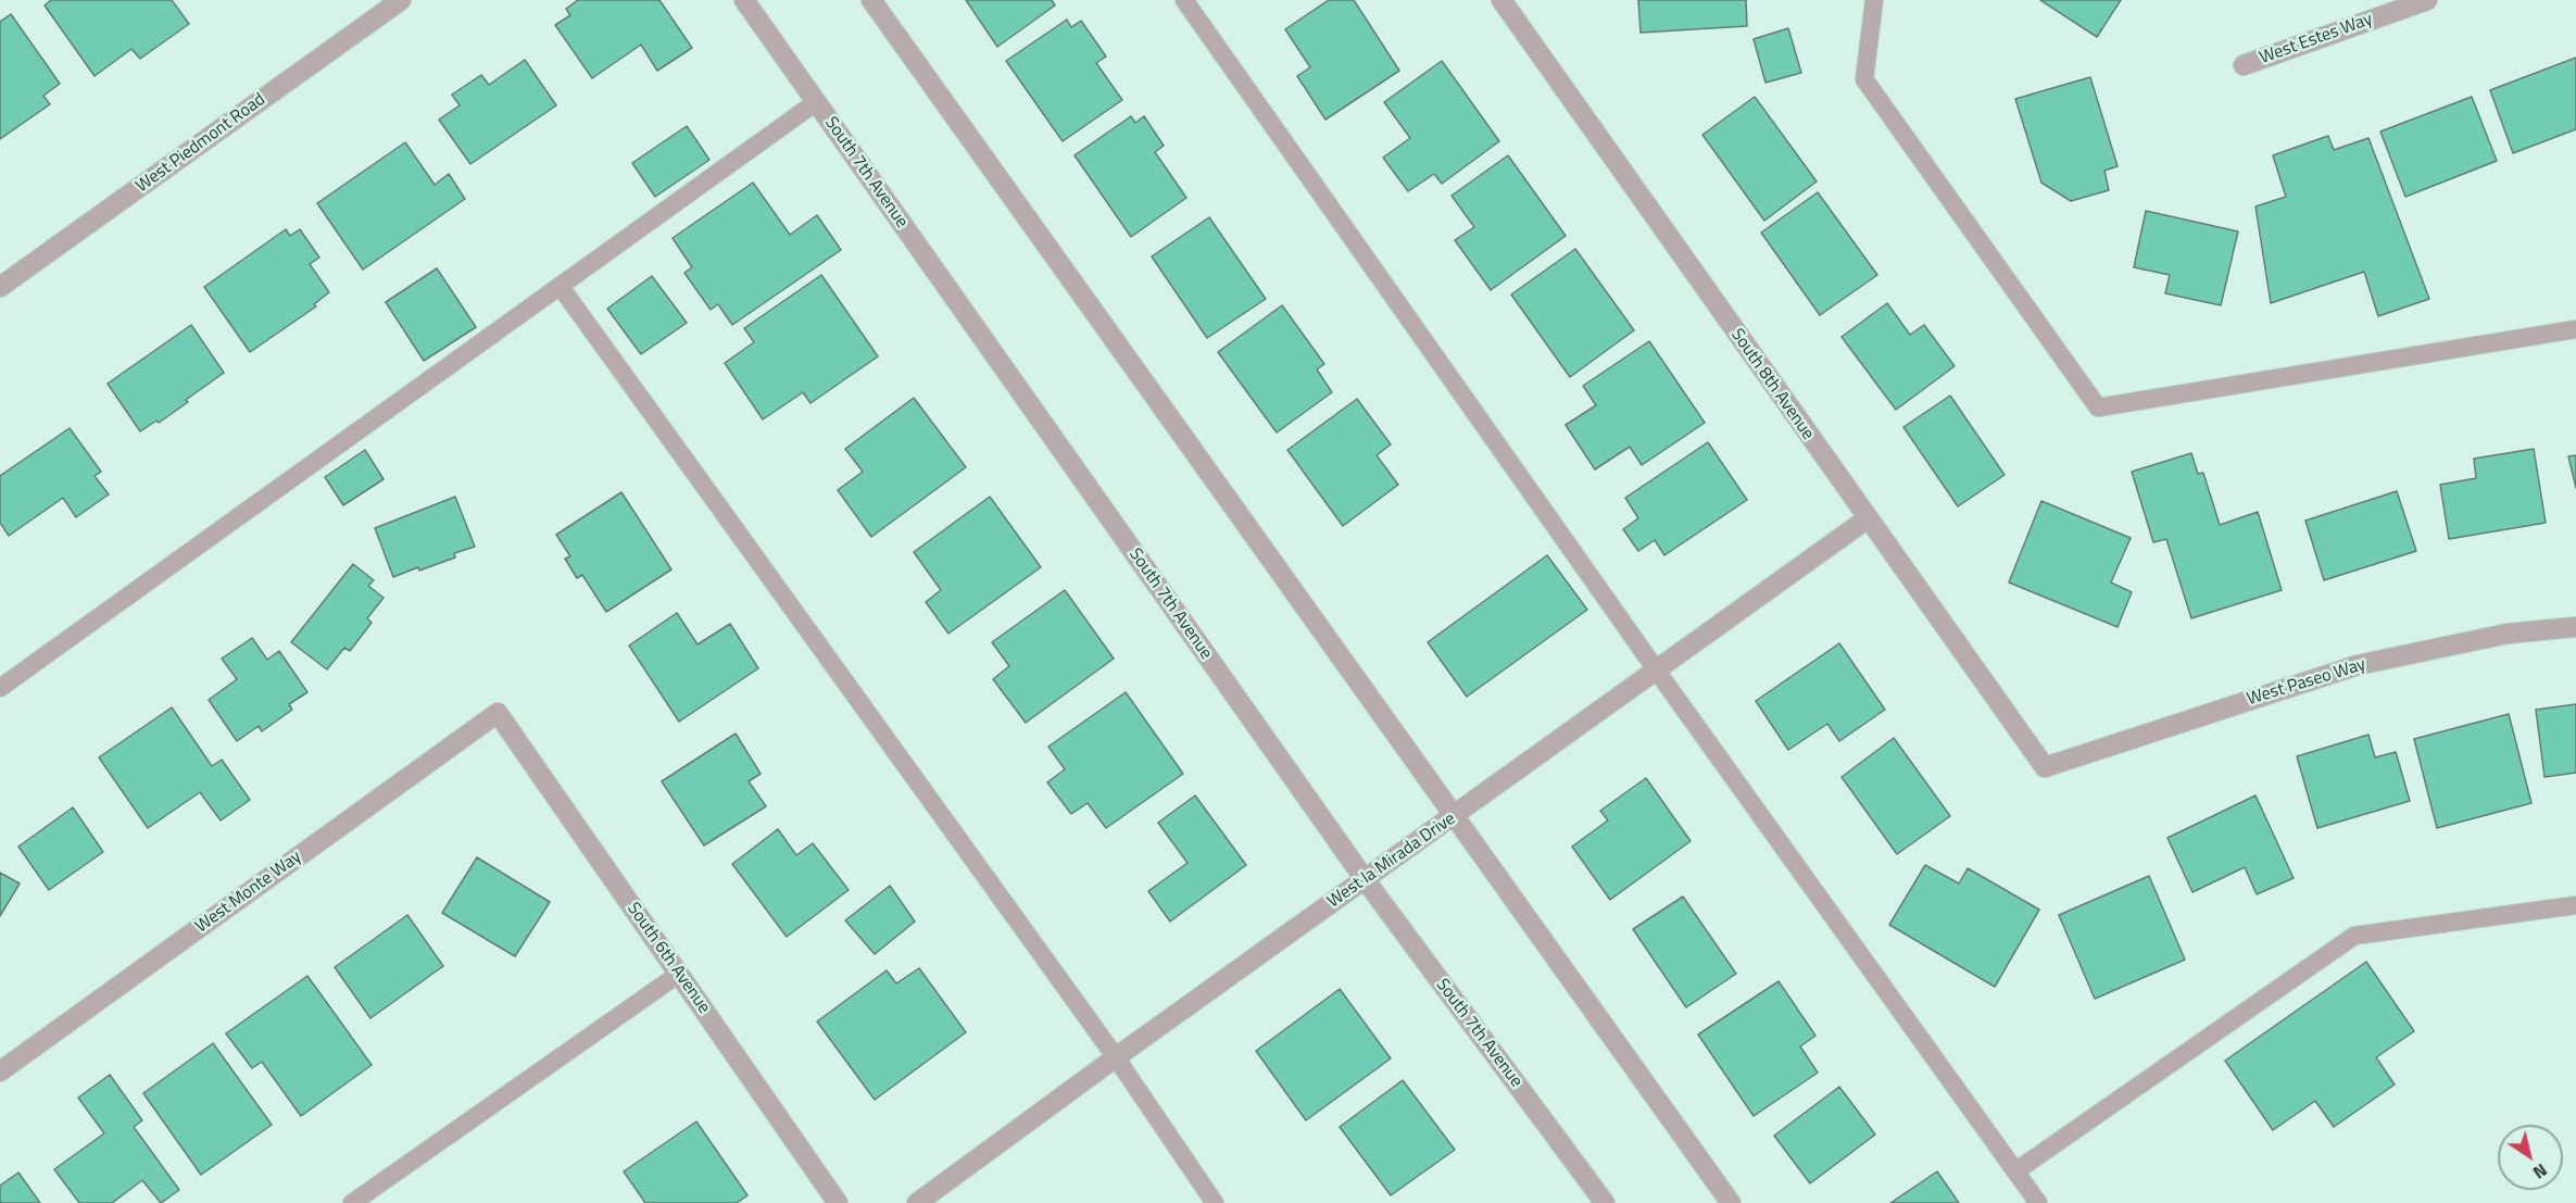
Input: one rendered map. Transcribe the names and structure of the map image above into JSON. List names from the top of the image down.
{
  "streets": {
    "street": [
      "West Estes Way",
      "West Piedmont Road",
      "South 7th Avenue",
      "South 8th Avenue",
      "West Paseo Way",
      "West la Mirada Drive",
      "West Monte Way",
      "South 6th Avenue"
    ]
  },
  "crossings": [
    ["South 7th Avenue", "West la Mirada Drive"],
    ["South 8th Avenue", "West Paseo Way"],
    ["South 8th Avenue", "West la Mirada Drive"],
    ["West Monte Way", "South 6th Avenue"]
  ],
  "north": "bottom right"
}
